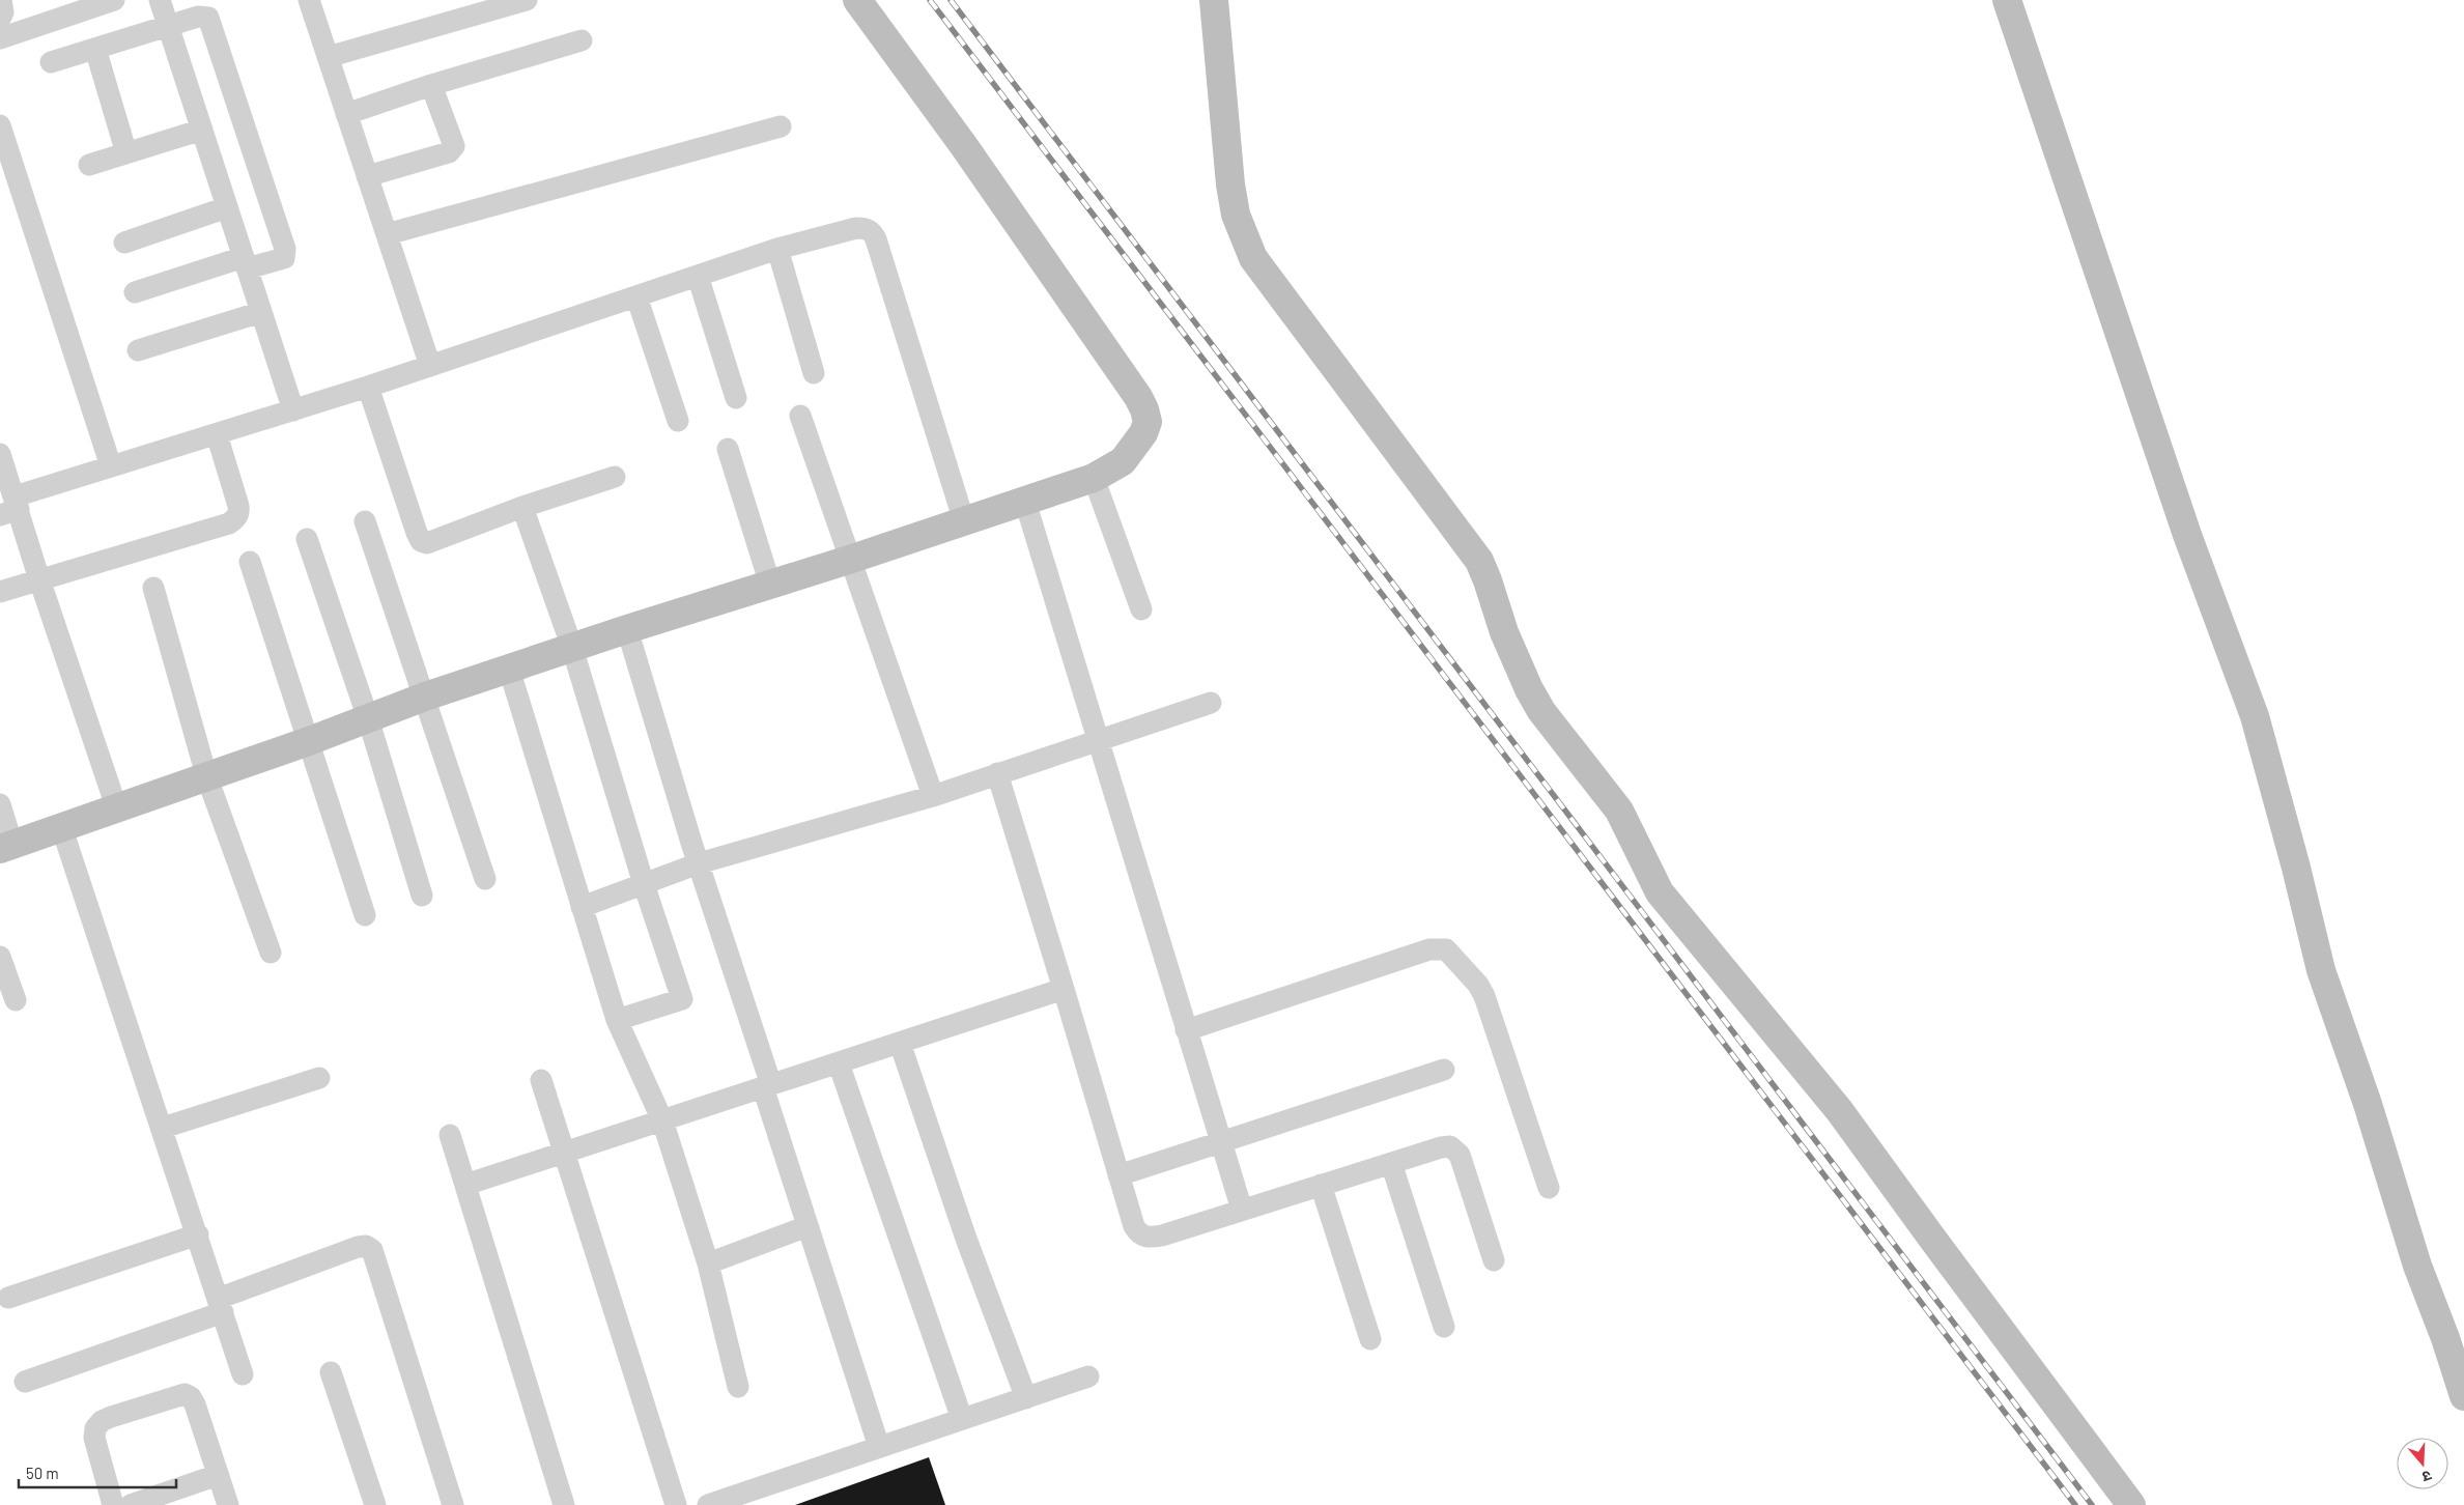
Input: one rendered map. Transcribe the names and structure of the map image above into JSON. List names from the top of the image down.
{
  "scale_bar": "50 m",
  "north": "bottom"
}
